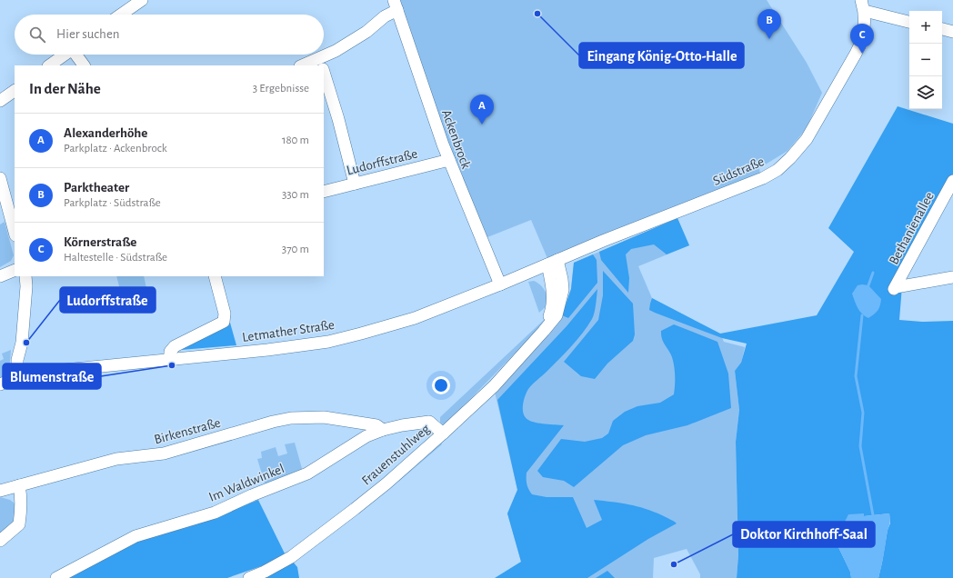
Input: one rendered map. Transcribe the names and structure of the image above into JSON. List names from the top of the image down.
{
  "streets": {
    "street": [
      "Ackenbrock",
      "Ludorffstraße",
      "Südstraße",
      "Bethanienallee",
      "Letmather Straße",
      "Birkenstraße",
      "Frauenstuhlweg",
      "Im Waldwinkel"
    ]
  },
  "crossings": [
    ["Ackenbrock", "Ludorffstraße"],
    ["Ackenbrock", "Letmather Straße"],
    ["Südstraße", "Letmather Straße"],
    ["Südstraße", "Frauenstuhlweg"],
    ["Letmather Straße", "Frauenstuhlweg"],
    ["Birkenstraße", "Im Waldwinkel"],
    ["Frauenstuhlweg", "Im Waldwinkel"]
  ],
  "places": [
    "Eingang König-Otto-Halle",
    "Ludorffstraße",
    "Blumenstraße",
    "Doktor Kirchhoff-Saal"
  ],
  "page": {
    "pins": ["B", "C", "A"],
    "map_buttons": ["+", "−"],
    "search": "Hier suchen",
    "heading": ["In der Nähe", "3 Ergebnisse"],
    "list": [
      {
        "mark": "A",
        "name": "Alexanderhöhe",
        "note": "Parkplatz · Ackenbrock",
        "value": "180 m"
      },
      {
        "mark": "B",
        "name": "Parktheater",
        "note": "Parkplatz · Südstraße",
        "value": "330 m"
      },
      {
        "mark": "C",
        "name": "Körnerstraße",
        "note": "Haltestelle · Südstraße",
        "value": "370 m"
      }
    ]
  }
}
